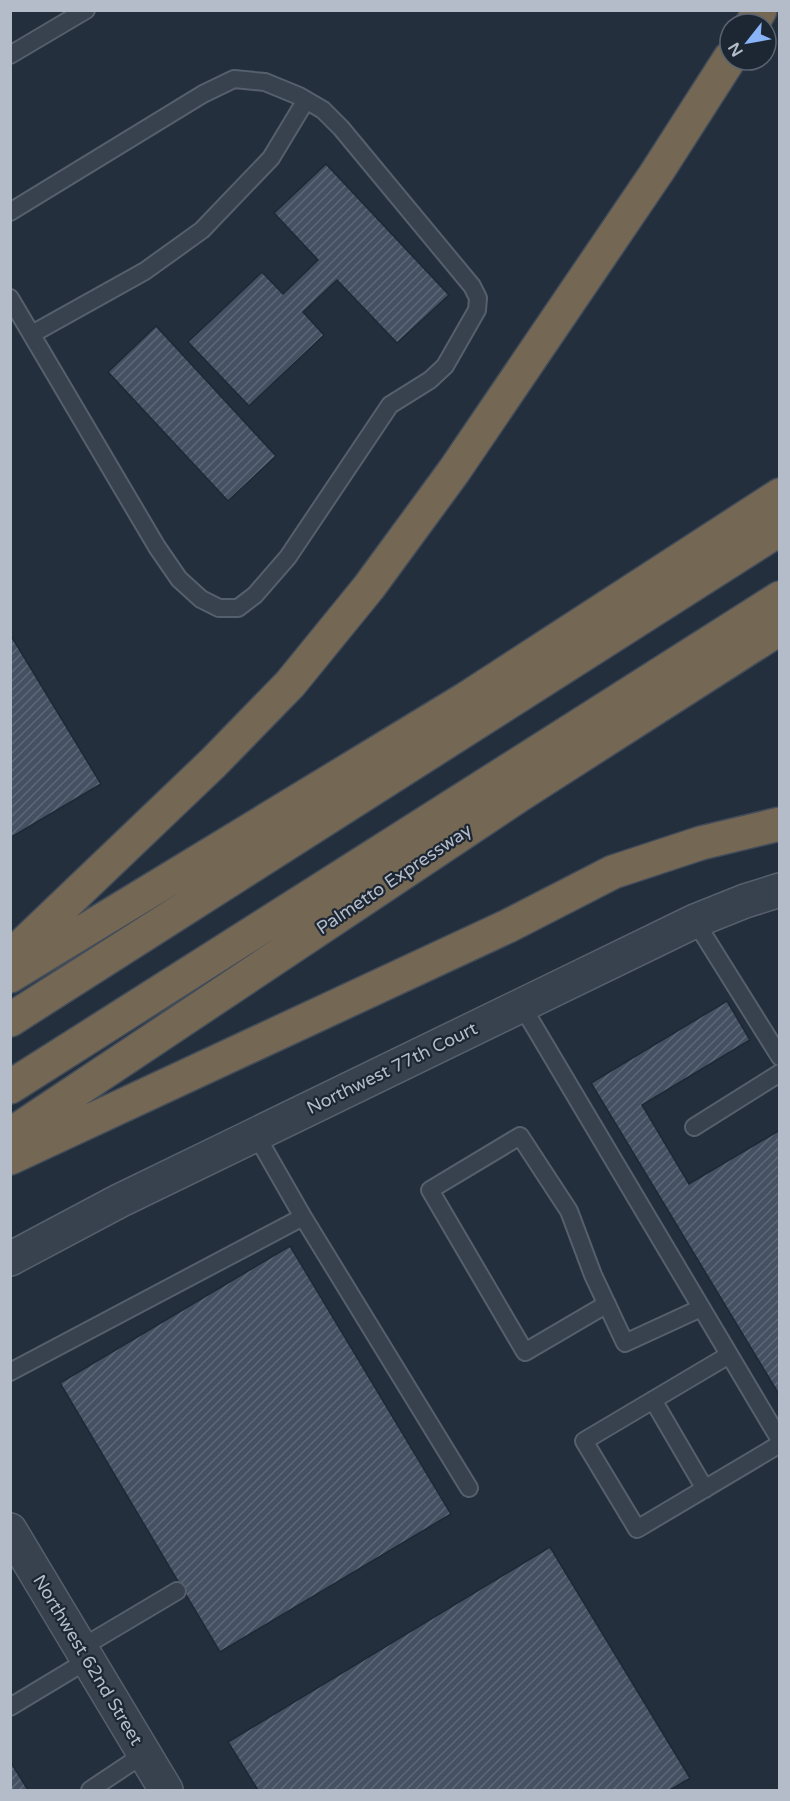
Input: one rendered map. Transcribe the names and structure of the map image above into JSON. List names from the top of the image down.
{
  "streets": {
    "highway": ["Palmetto Expressway"],
    "street": ["Northwest 77th Court", "Northwest 62nd Street"]
  },
  "north": "bottom left"
}
